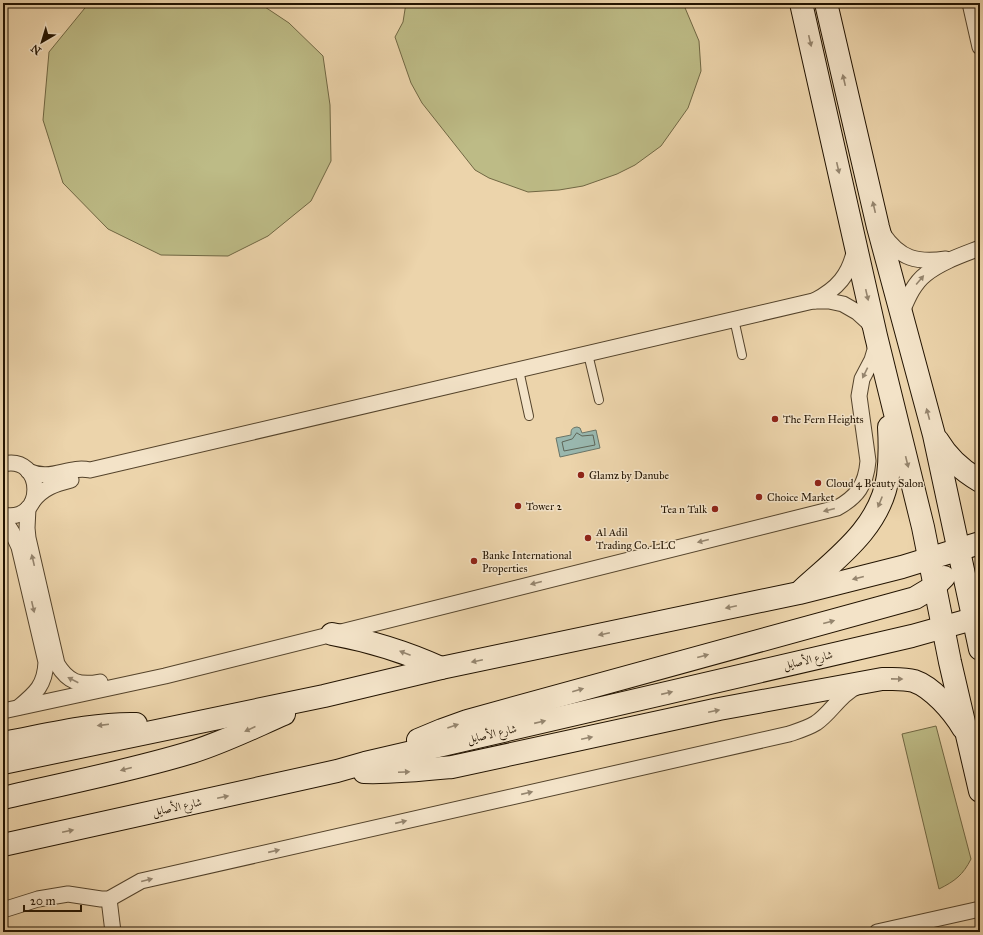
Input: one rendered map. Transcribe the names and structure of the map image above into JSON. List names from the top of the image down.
{
  "streets": {
    "main road": ["شارع الأصايل"]
  },
  "places": [
    "The Fern Heights",
    "Glamz by Danube",
    "Cloud 4 Beauty Salon",
    "Choice Market",
    "Tower 2",
    "Tea n Talk",
    "Al Adil Trading Co. LLC",
    "Banke International Properties"
  ],
  "scale_bar": "20 m",
  "north": "bottom left"
}
